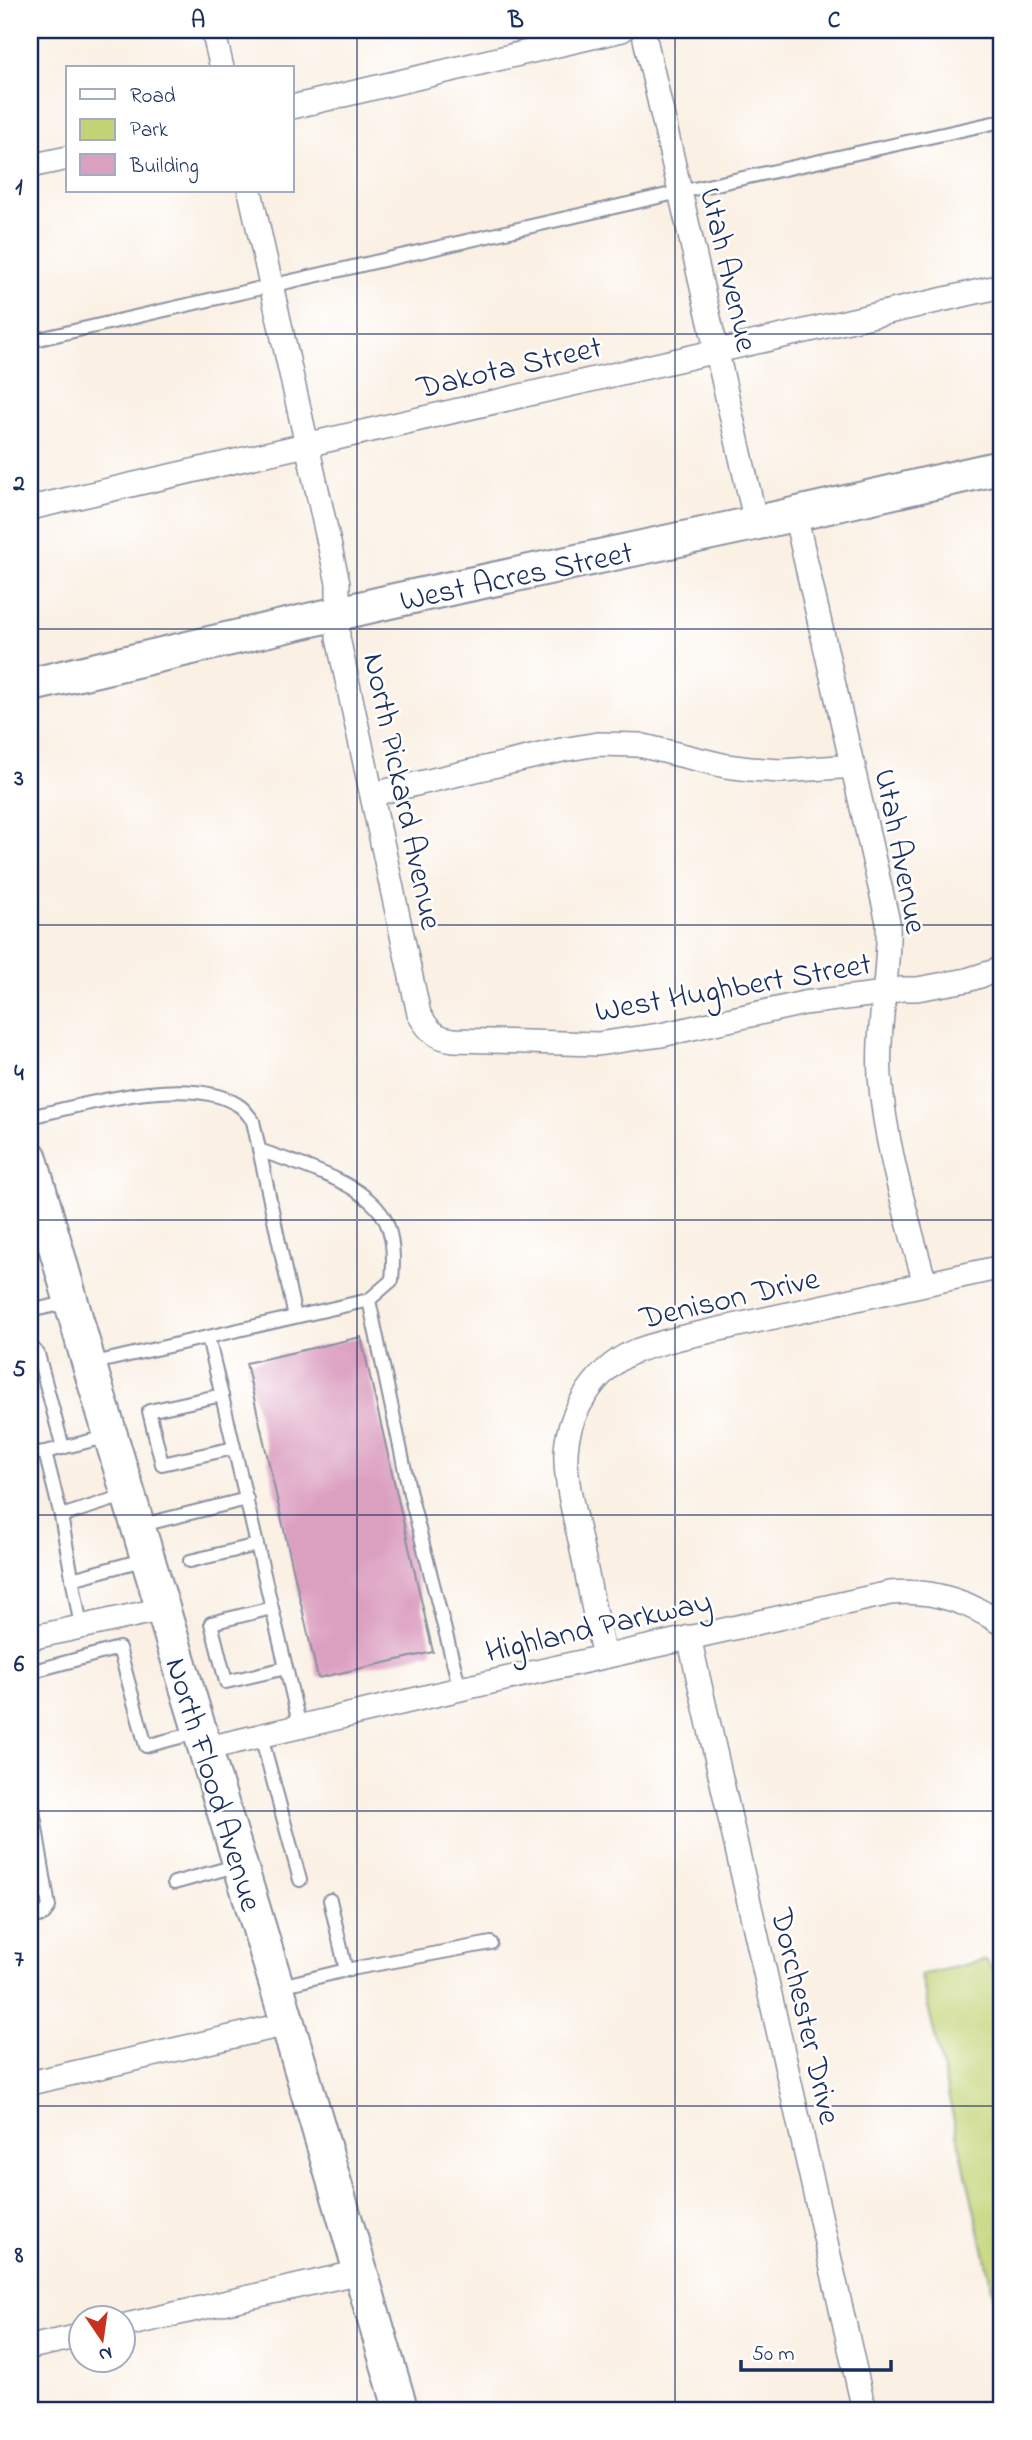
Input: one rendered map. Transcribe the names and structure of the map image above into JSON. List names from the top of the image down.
{
  "streets": {
    "street": [
      "Utah Avenue",
      "Dakota Street",
      "West Acres Street",
      "North Pickard Avenue",
      "West Hughbert Street",
      "Denison Drive",
      "Highland Parkway",
      "North Flood Avenue",
      "Dorchester Drive"
    ]
  },
  "crossings": [
    ["Utah Avenue", "Dakota Street"],
    ["Utah Avenue", "West Acres Street"],
    ["Utah Avenue", "West Hughbert Street"],
    ["Utah Avenue", "Denison Drive"],
    ["Dakota Street", "North Pickard Avenue"],
    ["West Acres Street", "North Pickard Avenue"],
    ["North Pickard Avenue", "West Hughbert Street"],
    ["Denison Drive", "Highland Parkway"],
    ["Highland Parkway", "North Flood Avenue"],
    ["Highland Parkway", "Dorchester Drive"]
  ],
  "legend": ["Road", "Park", "Building"],
  "scale_bar": "50 m",
  "north": "bottom",
  "grid": {
    "columns": ["A", "B", "C"],
    "rows": [
      "1",
      "2",
      "3",
      "4",
      "5",
      "6",
      "7",
      "8"
    ]
  }
}
